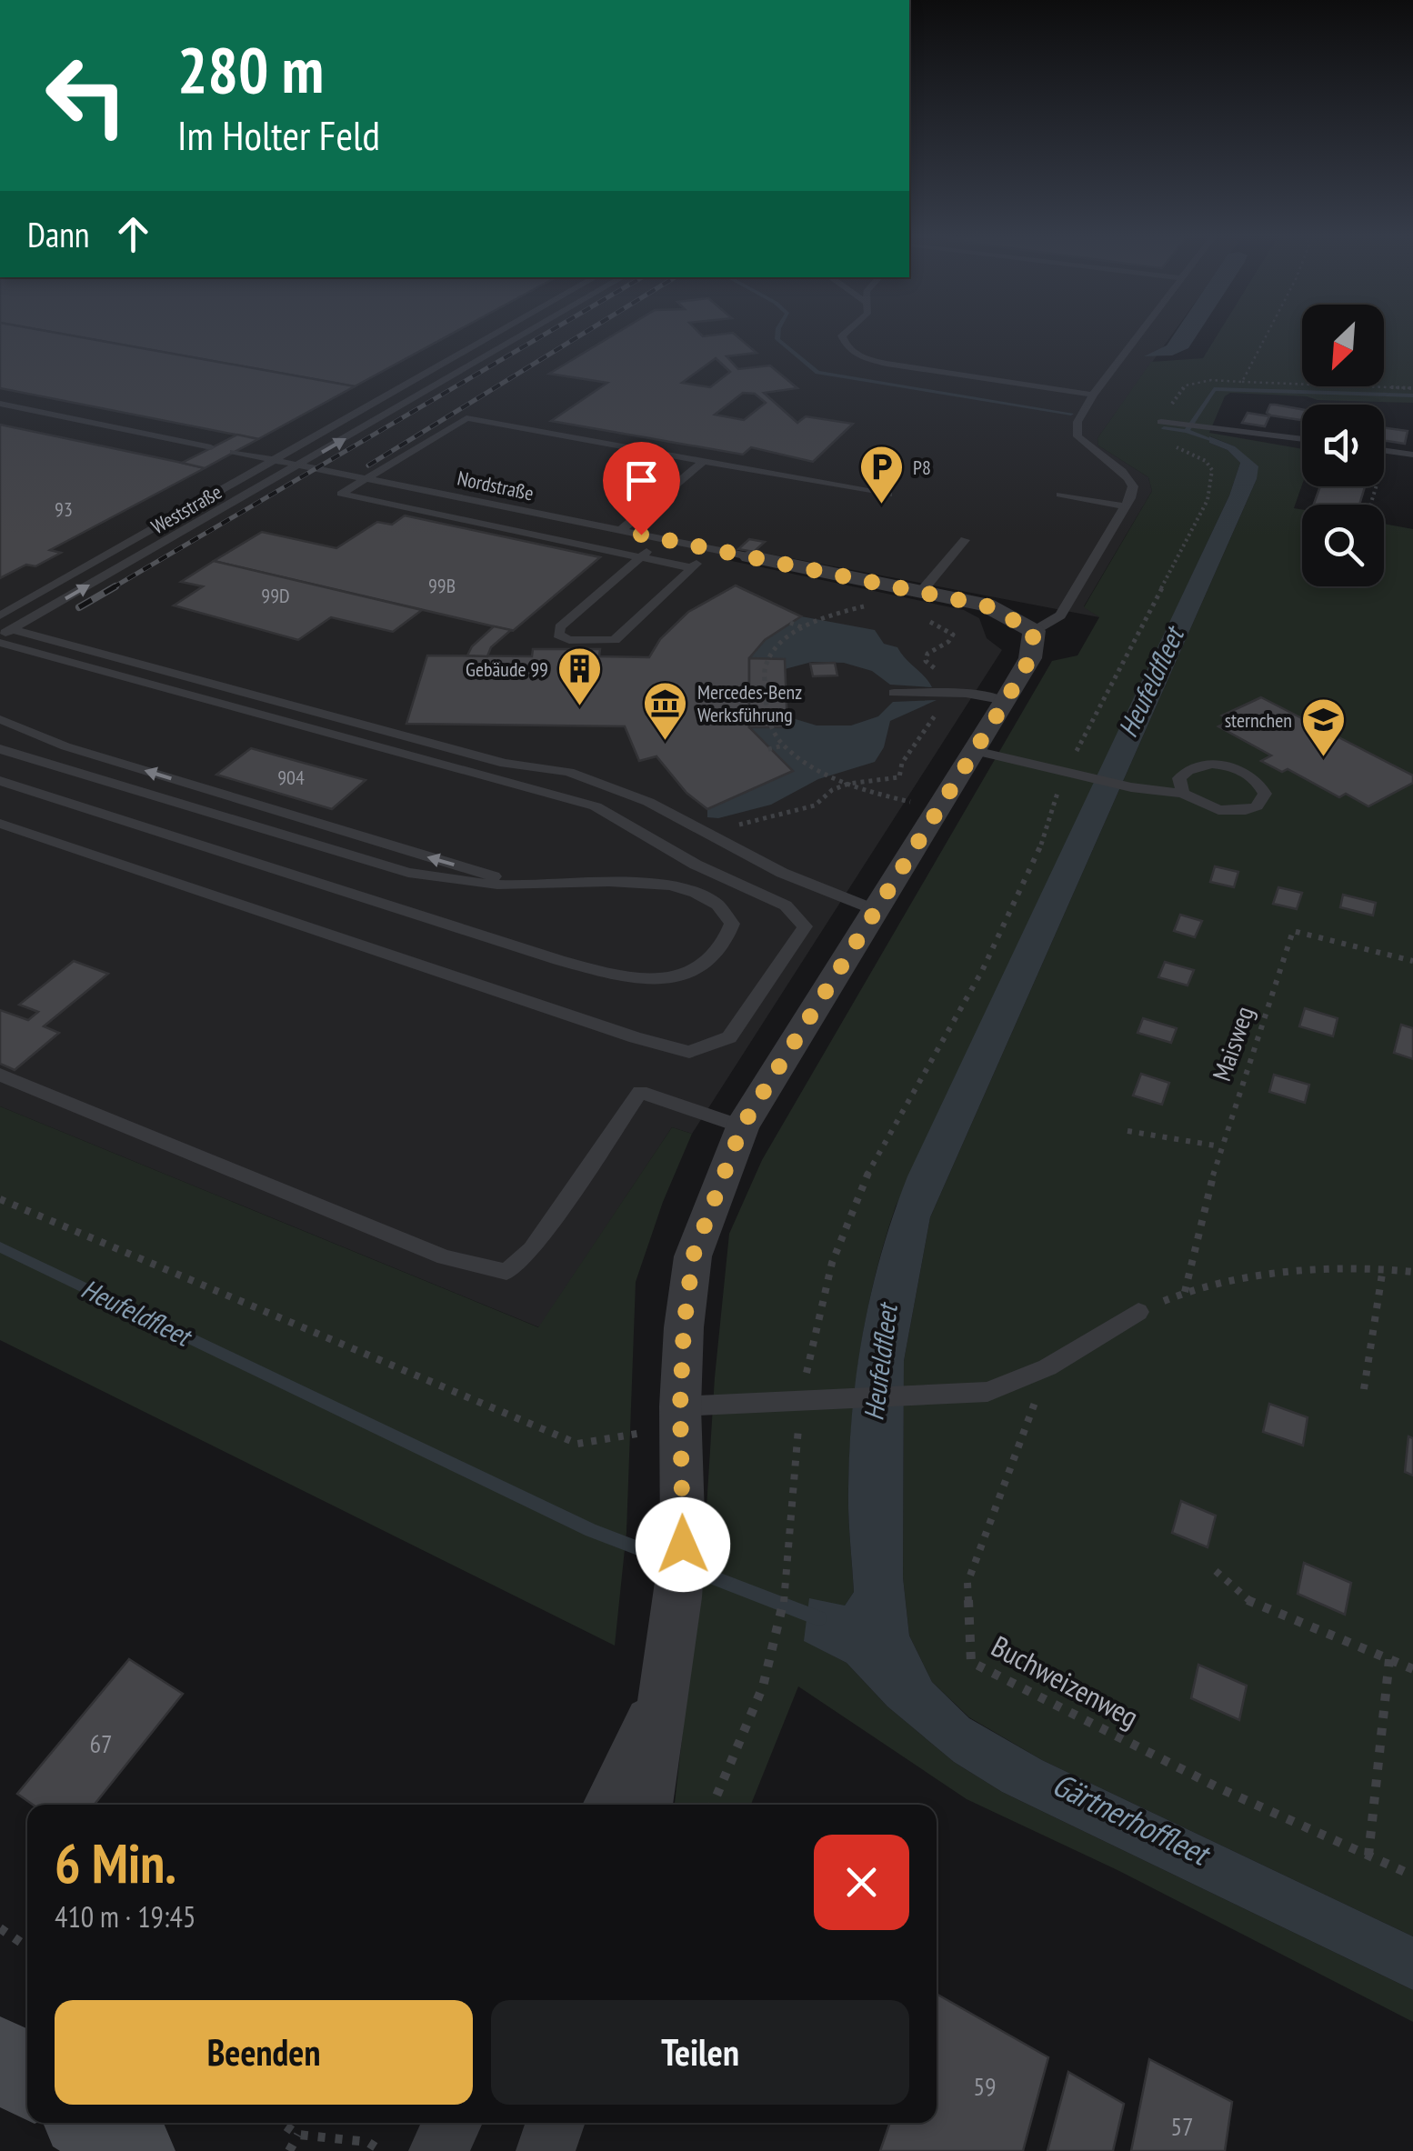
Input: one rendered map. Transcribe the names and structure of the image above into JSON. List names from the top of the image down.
{
  "streets": {
    "lane": ["Nordstraße", "Weststraße"],
    "path": ["Maisweg", "Buchweizenweg"]
  },
  "crossings": [
    ["Nordstraße", "Weststraße"]
  ],
  "water": ["Heufeldfleet", "Gärtnerhoffleet"],
  "places": {
    "parking": ["P8"],
    "building": ["Gebäude 99"],
    "museum": ["Mercedes-Benz Werksführung"],
    "school or university": ["sternchen"]
  },
  "house_numbers": [
    "93",
    "99B",
    "99D",
    "904",
    "67",
    "59",
    "57"
  ],
  "north": "bottom left",
  "page": {
    "turn": ["280 m", "Im Holter Feld"],
    "then": "Dann",
    "heading": ["6 Min.", "410 m · 19:45"],
    "buttons": ["Beenden", "Teilen"]
  }
}
